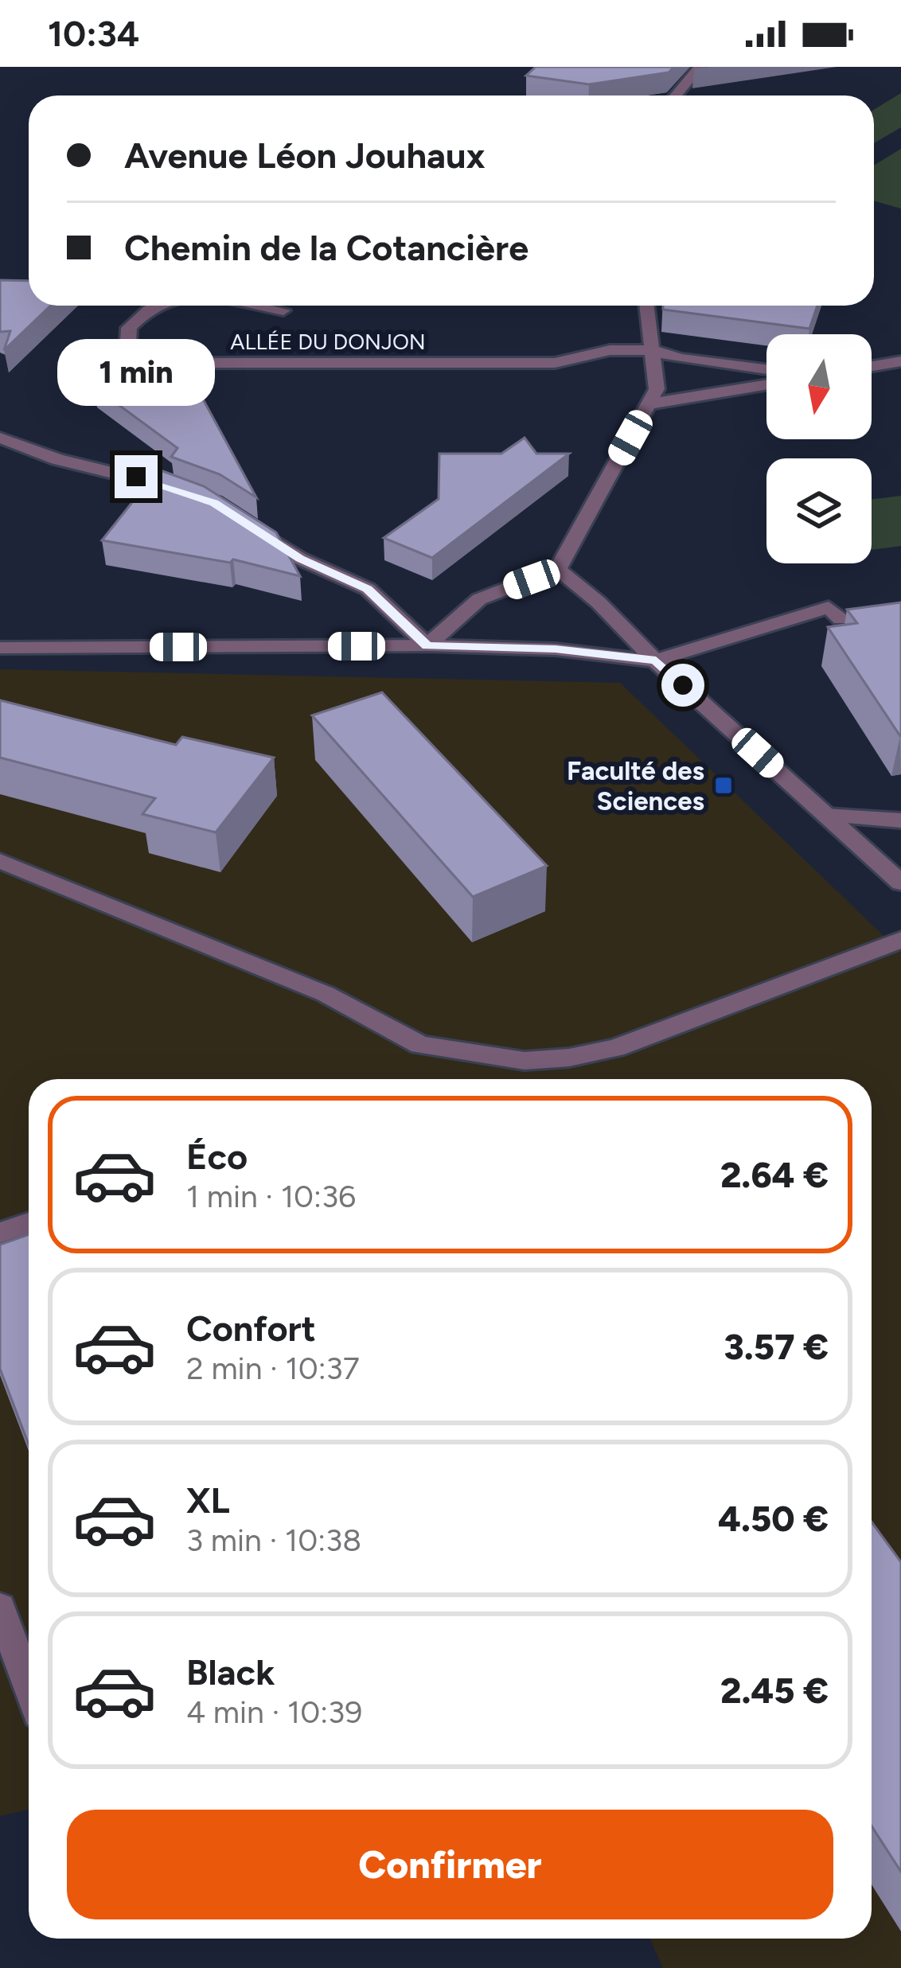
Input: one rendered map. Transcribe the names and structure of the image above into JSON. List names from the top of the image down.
{
  "streets": {
    "street": ["ALLÉE DU DONJON"]
  },
  "places": {
    "transit": ["Faculté des Sciences"]
  },
  "north": "bottom",
  "page": {
    "status": "10:34",
    "banner": ["Avenue Léon Jouhaux", "Chemin de la Cotancière"],
    "bubble": "1 min",
    "list": [
      {
        "name": "Éco",
        "note": "1 min · 10:36",
        "value": "2.64 €"
      },
      {
        "name": "Confort",
        "note": "2 min · 10:37",
        "value": "3.57 €"
      },
      {
        "name": "XL",
        "note": "3 min · 10:38",
        "value": "4.50 €"
      },
      {
        "name": "Black",
        "note": "4 min · 10:39",
        "value": "2.45 €"
      }
    ],
    "buttons": "Confirmer"
  }
}
